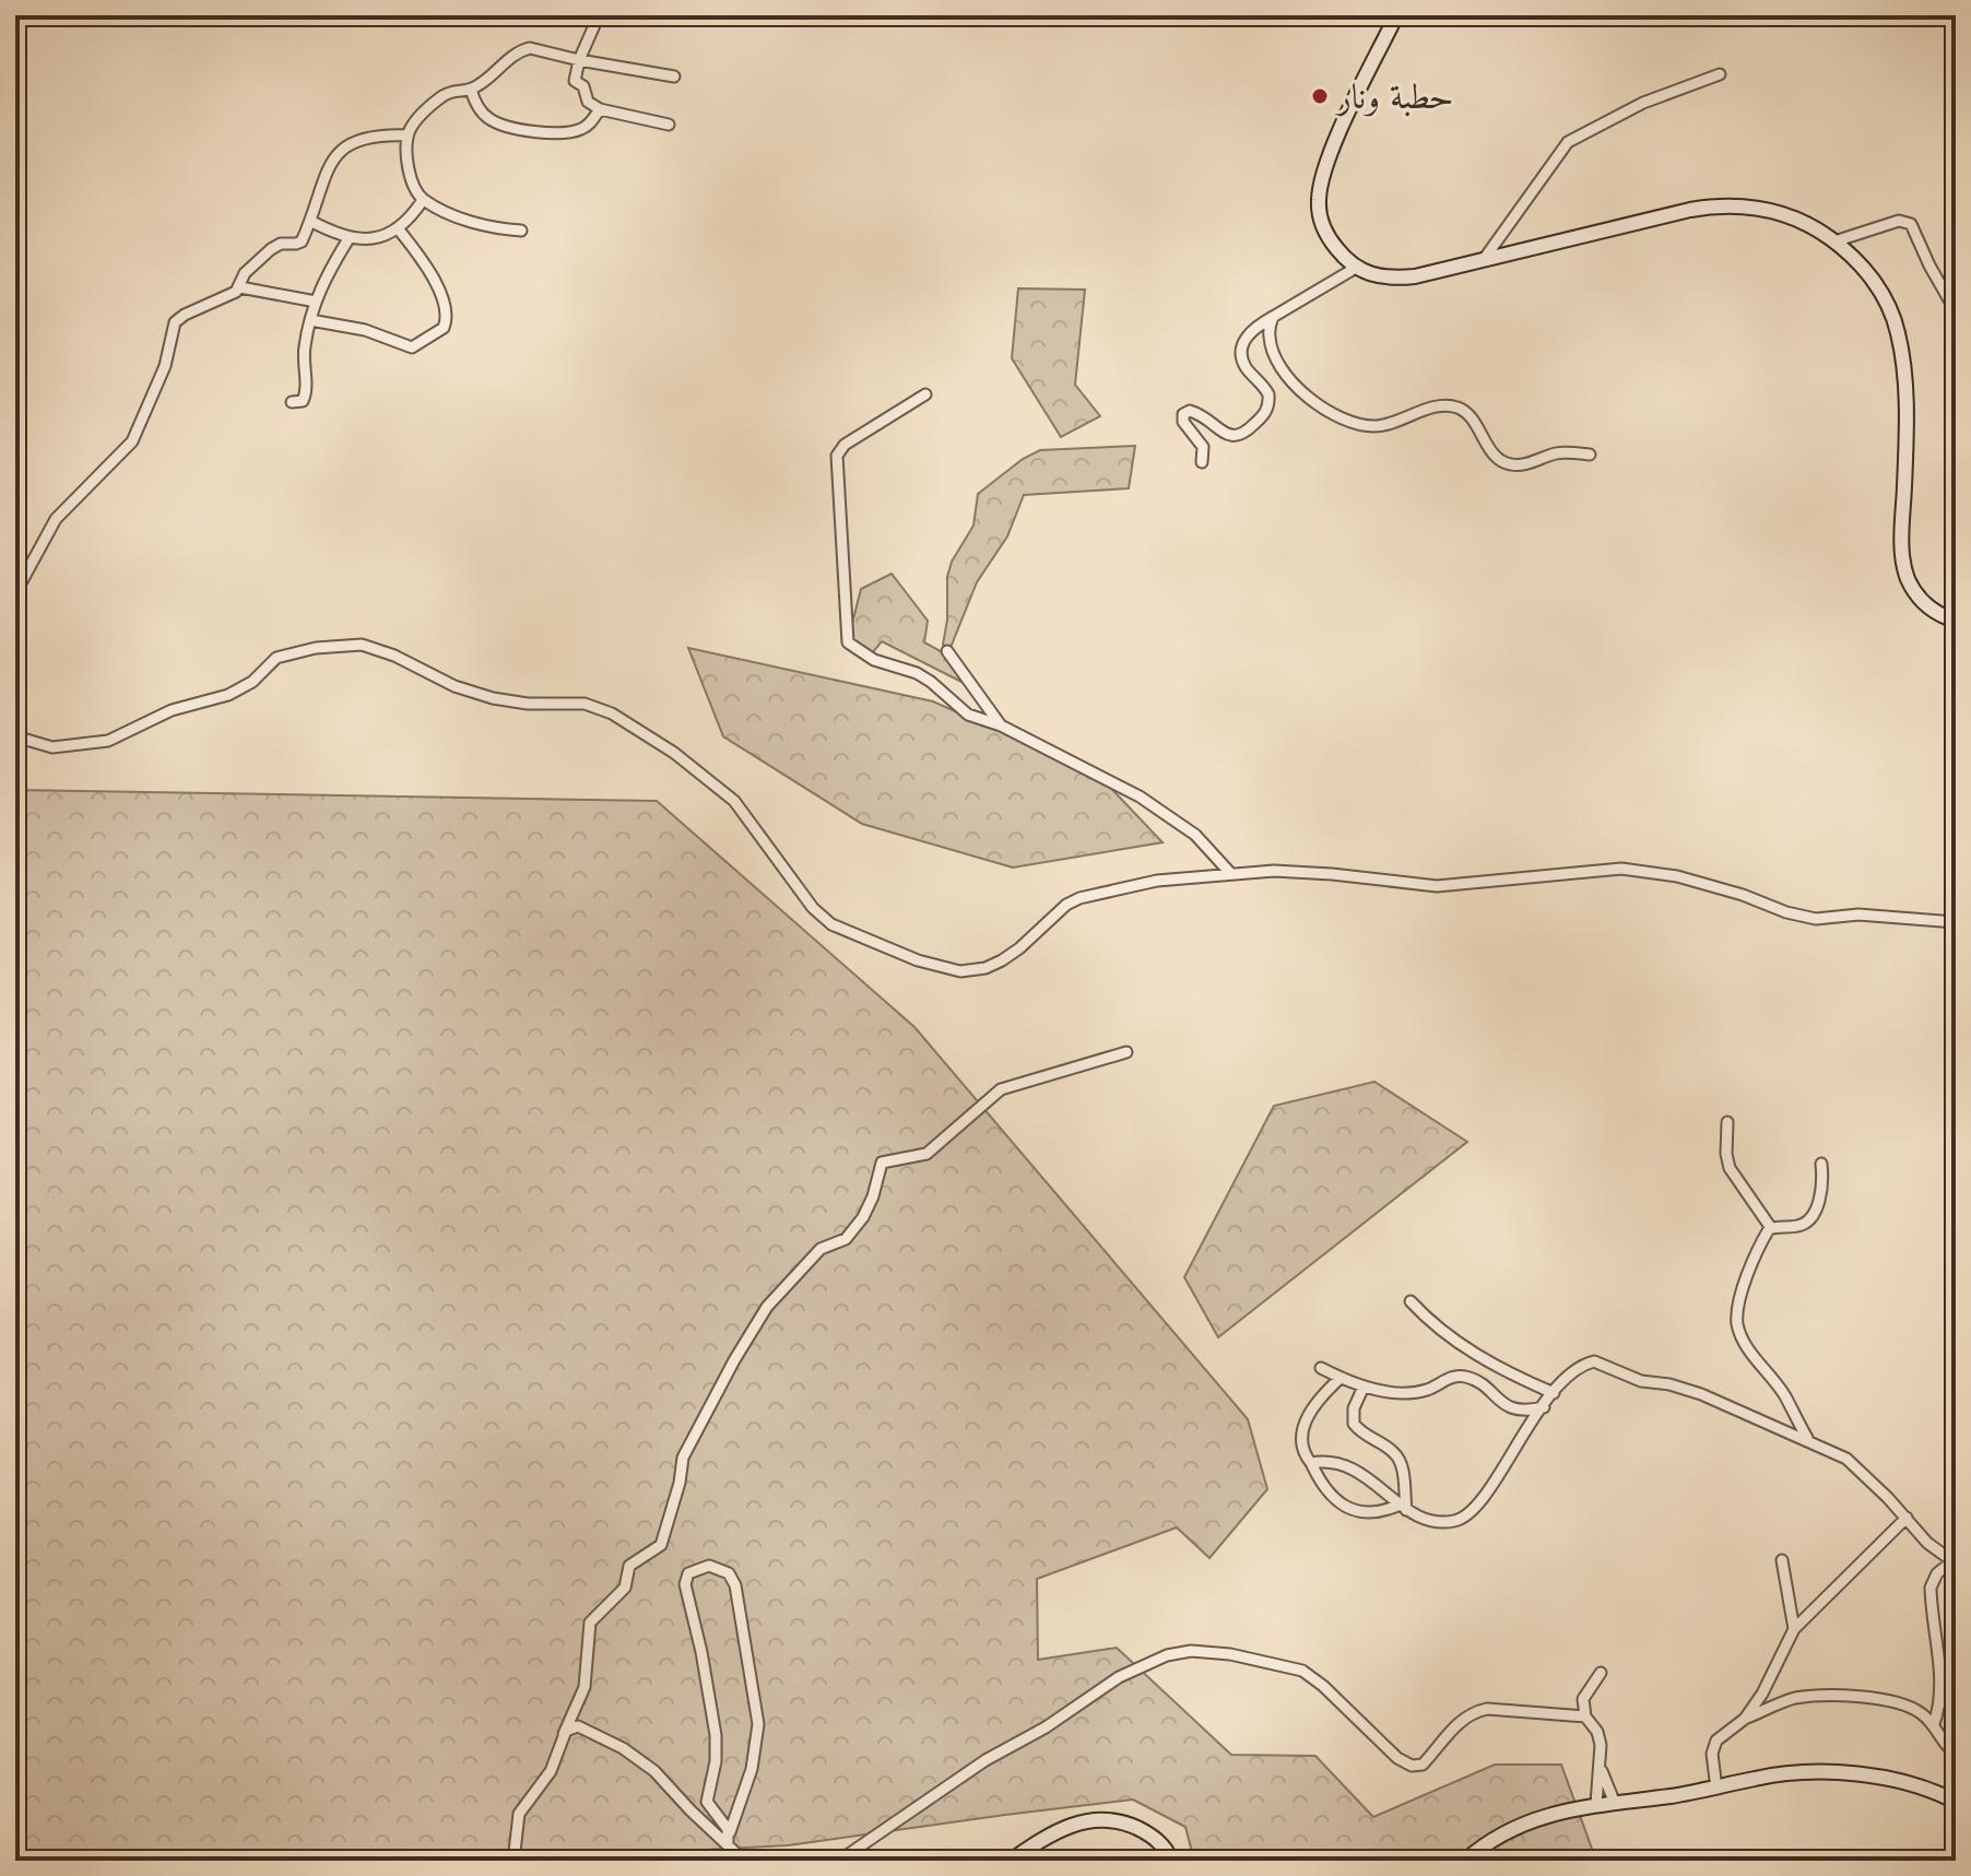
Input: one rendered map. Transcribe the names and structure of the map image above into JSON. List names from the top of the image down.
{
  "places": ["حطبة ونار"]
}
